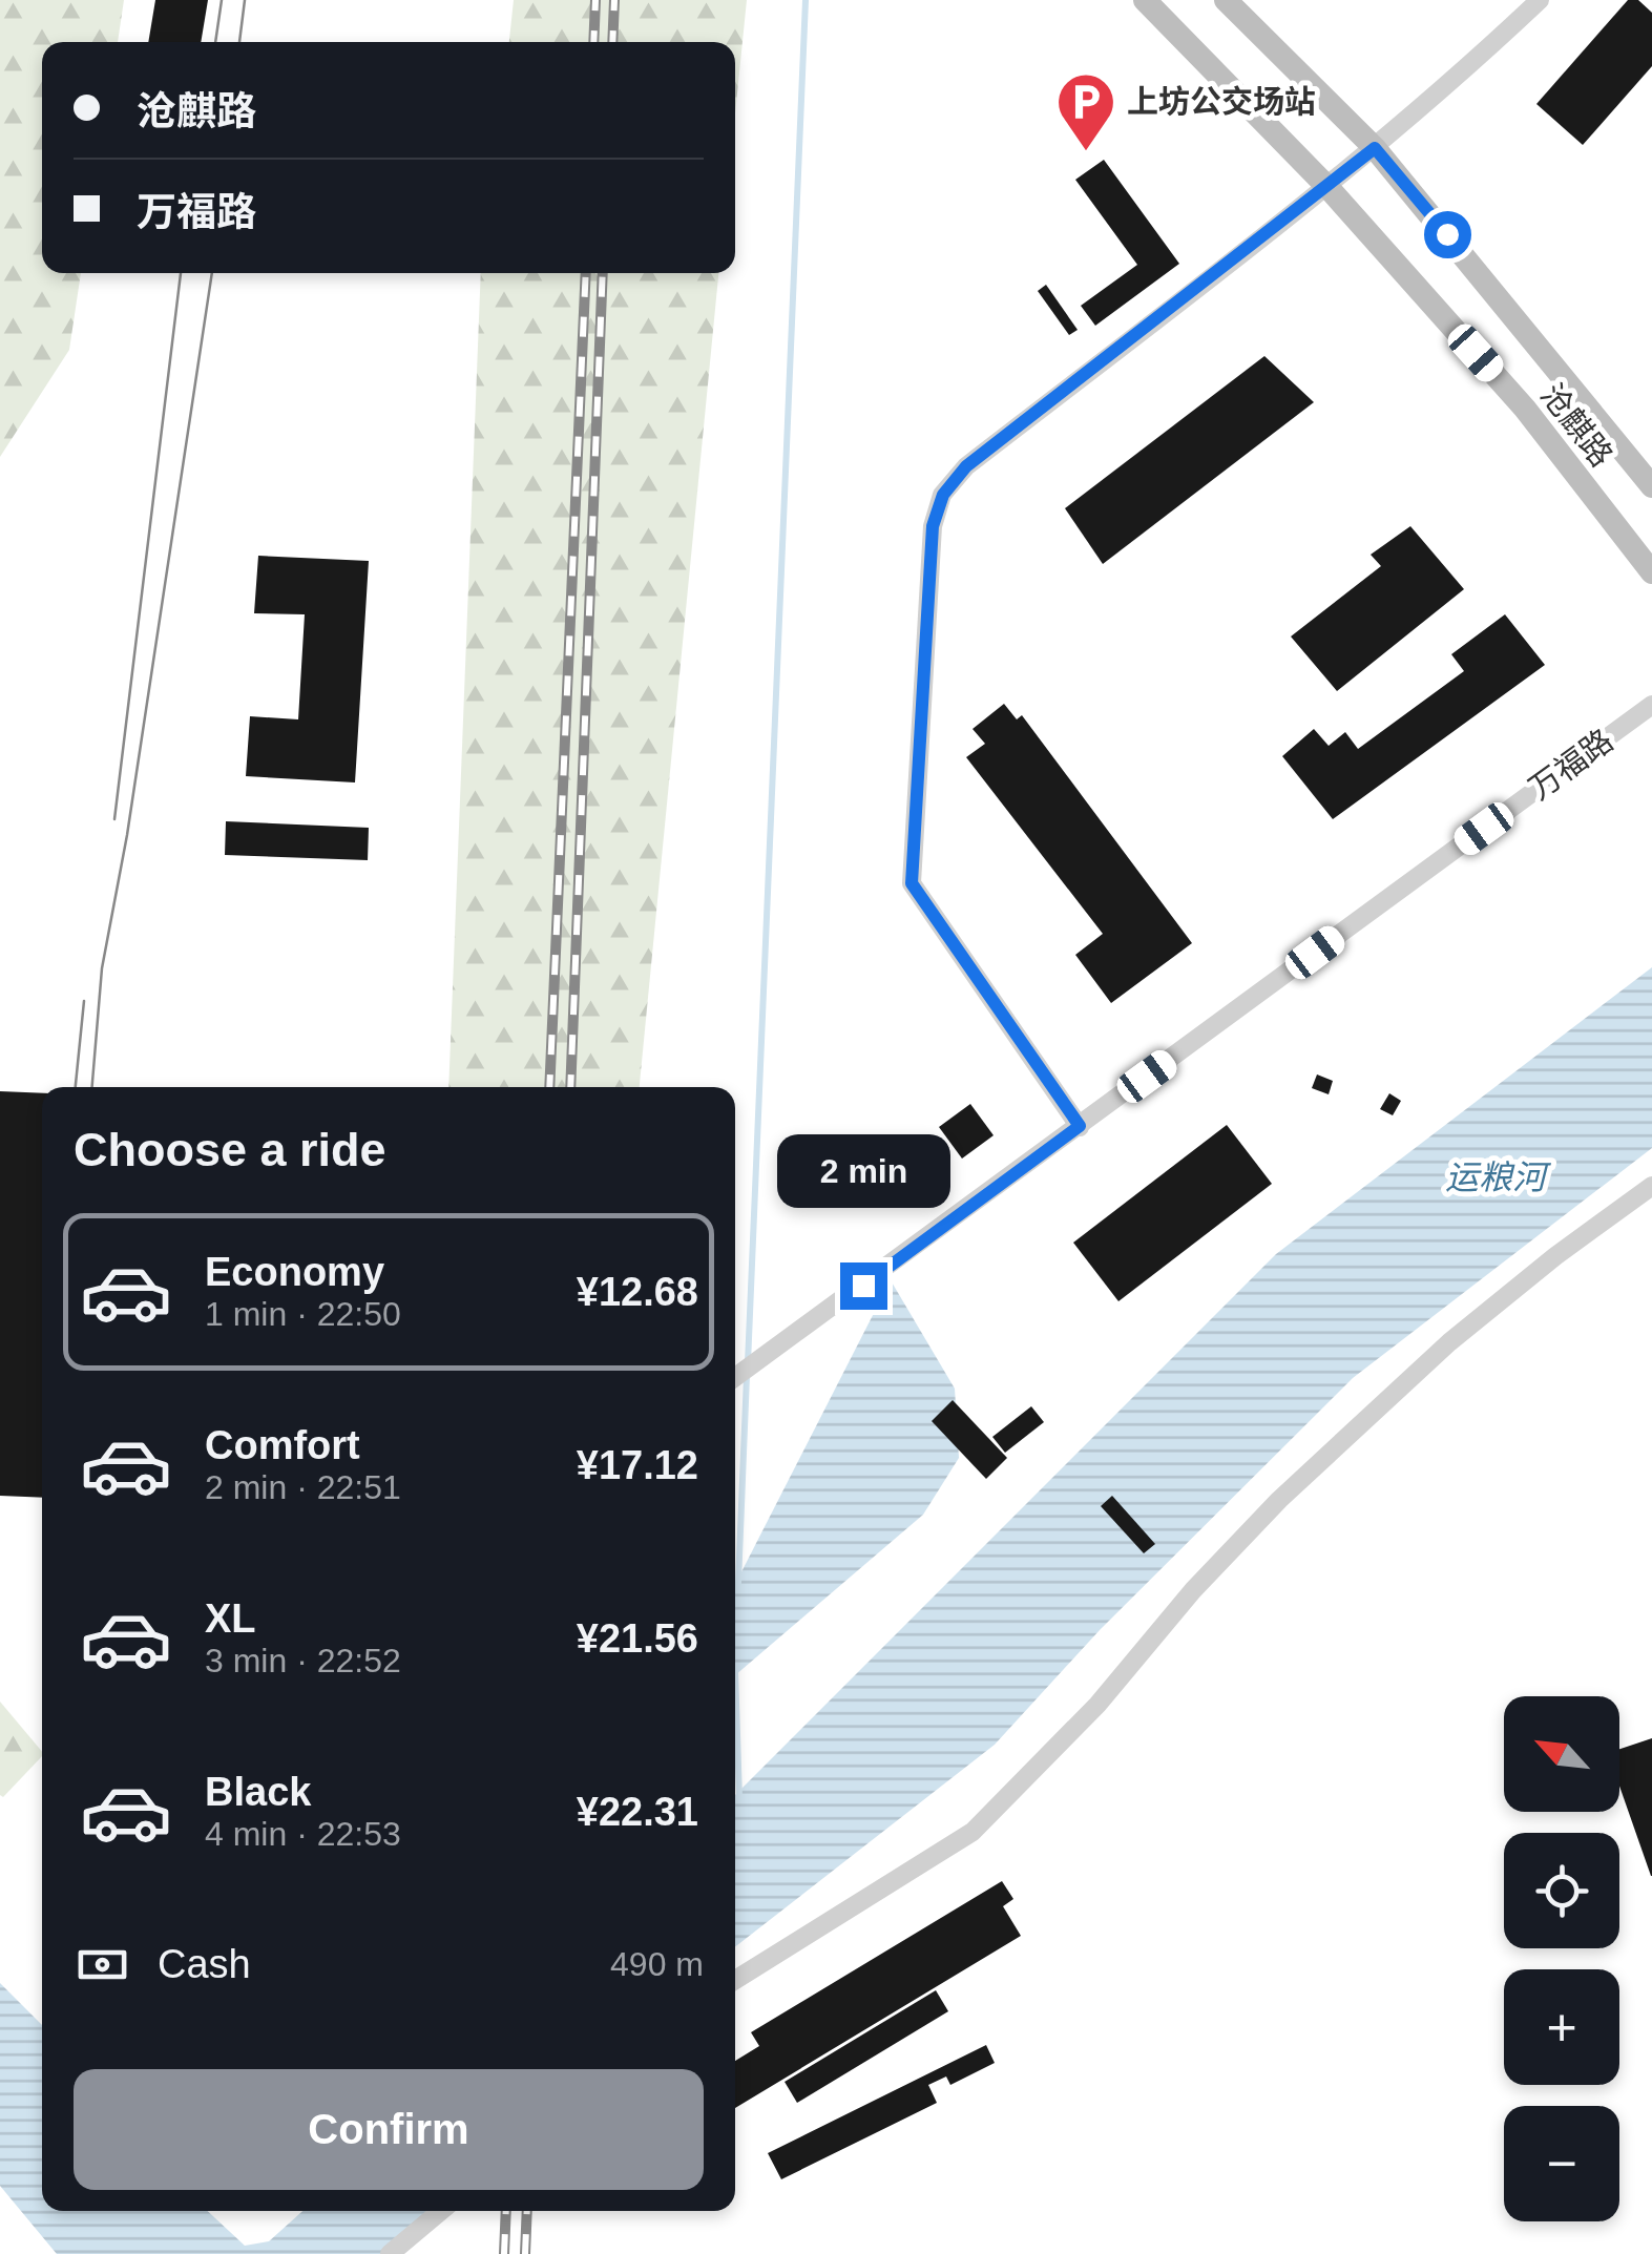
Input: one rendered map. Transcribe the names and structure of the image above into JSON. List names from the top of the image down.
{
  "streets": {
    "main road": ["沧麒路"],
    "street": ["万福路"]
  },
  "water": ["运粮河"],
  "places": {
    "parking": ["上坊公交场站"]
  },
  "north": "top left",
  "page": {
    "banner": ["沧麒路", "万福路"],
    "heading": "Choose a ride",
    "bubble": "2 min",
    "list": [
      {
        "name": "Economy",
        "note": "1 min · 22:50",
        "value": "¥12.68"
      },
      {
        "name": "Comfort",
        "note": "2 min · 22:51",
        "value": "¥17.12"
      },
      {
        "name": "XL",
        "note": "3 min · 22:52",
        "value": "¥21.56"
      },
      {
        "name": "Black",
        "note": "4 min · 22:53",
        "value": "¥22.31"
      }
    ],
    "map_buttons": ["+", "−"],
    "pay": ["Cash", "490 m"],
    "buttons": "Confirm"
  }
}
